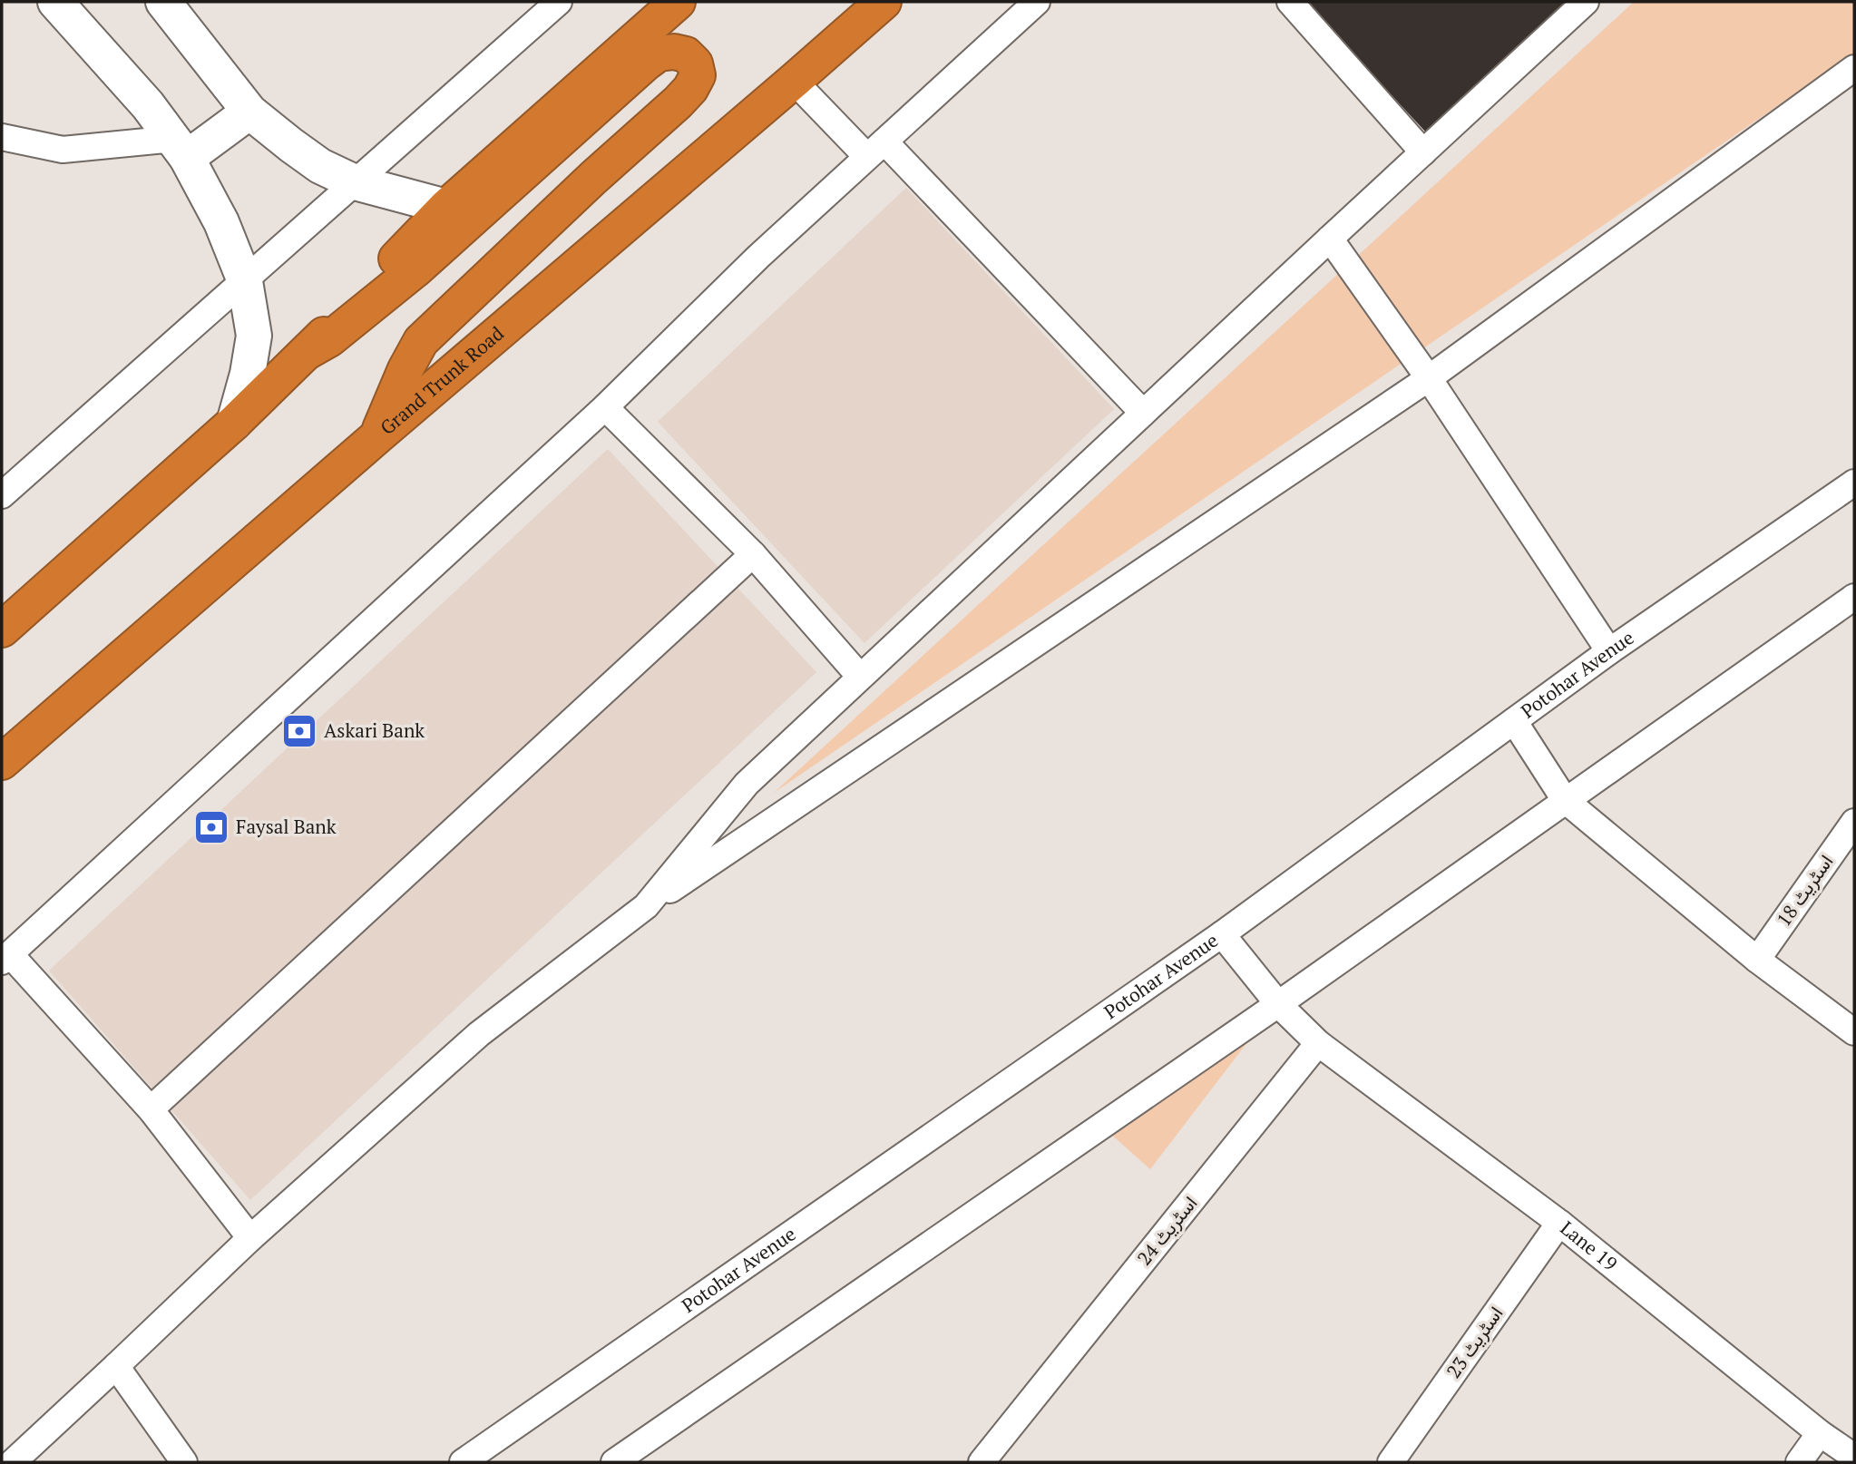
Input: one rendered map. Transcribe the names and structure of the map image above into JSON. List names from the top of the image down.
{
  "streets": {
    "highway": ["Grand Trunk Road"],
    "street": [
      "Potohar Avenue",
      "اسٹریٹ 18",
      "اسٹریٹ 24",
      "Lane 19",
      "اسٹریٹ 23"
    ]
  },
  "crossings": [
    ["اسٹریٹ 24", "Lane 19"],
    ["Lane 19", "اسٹریٹ 23"]
  ],
  "places": {
    "bank": ["Askari Bank", "Faysal Bank"]
  }
}
